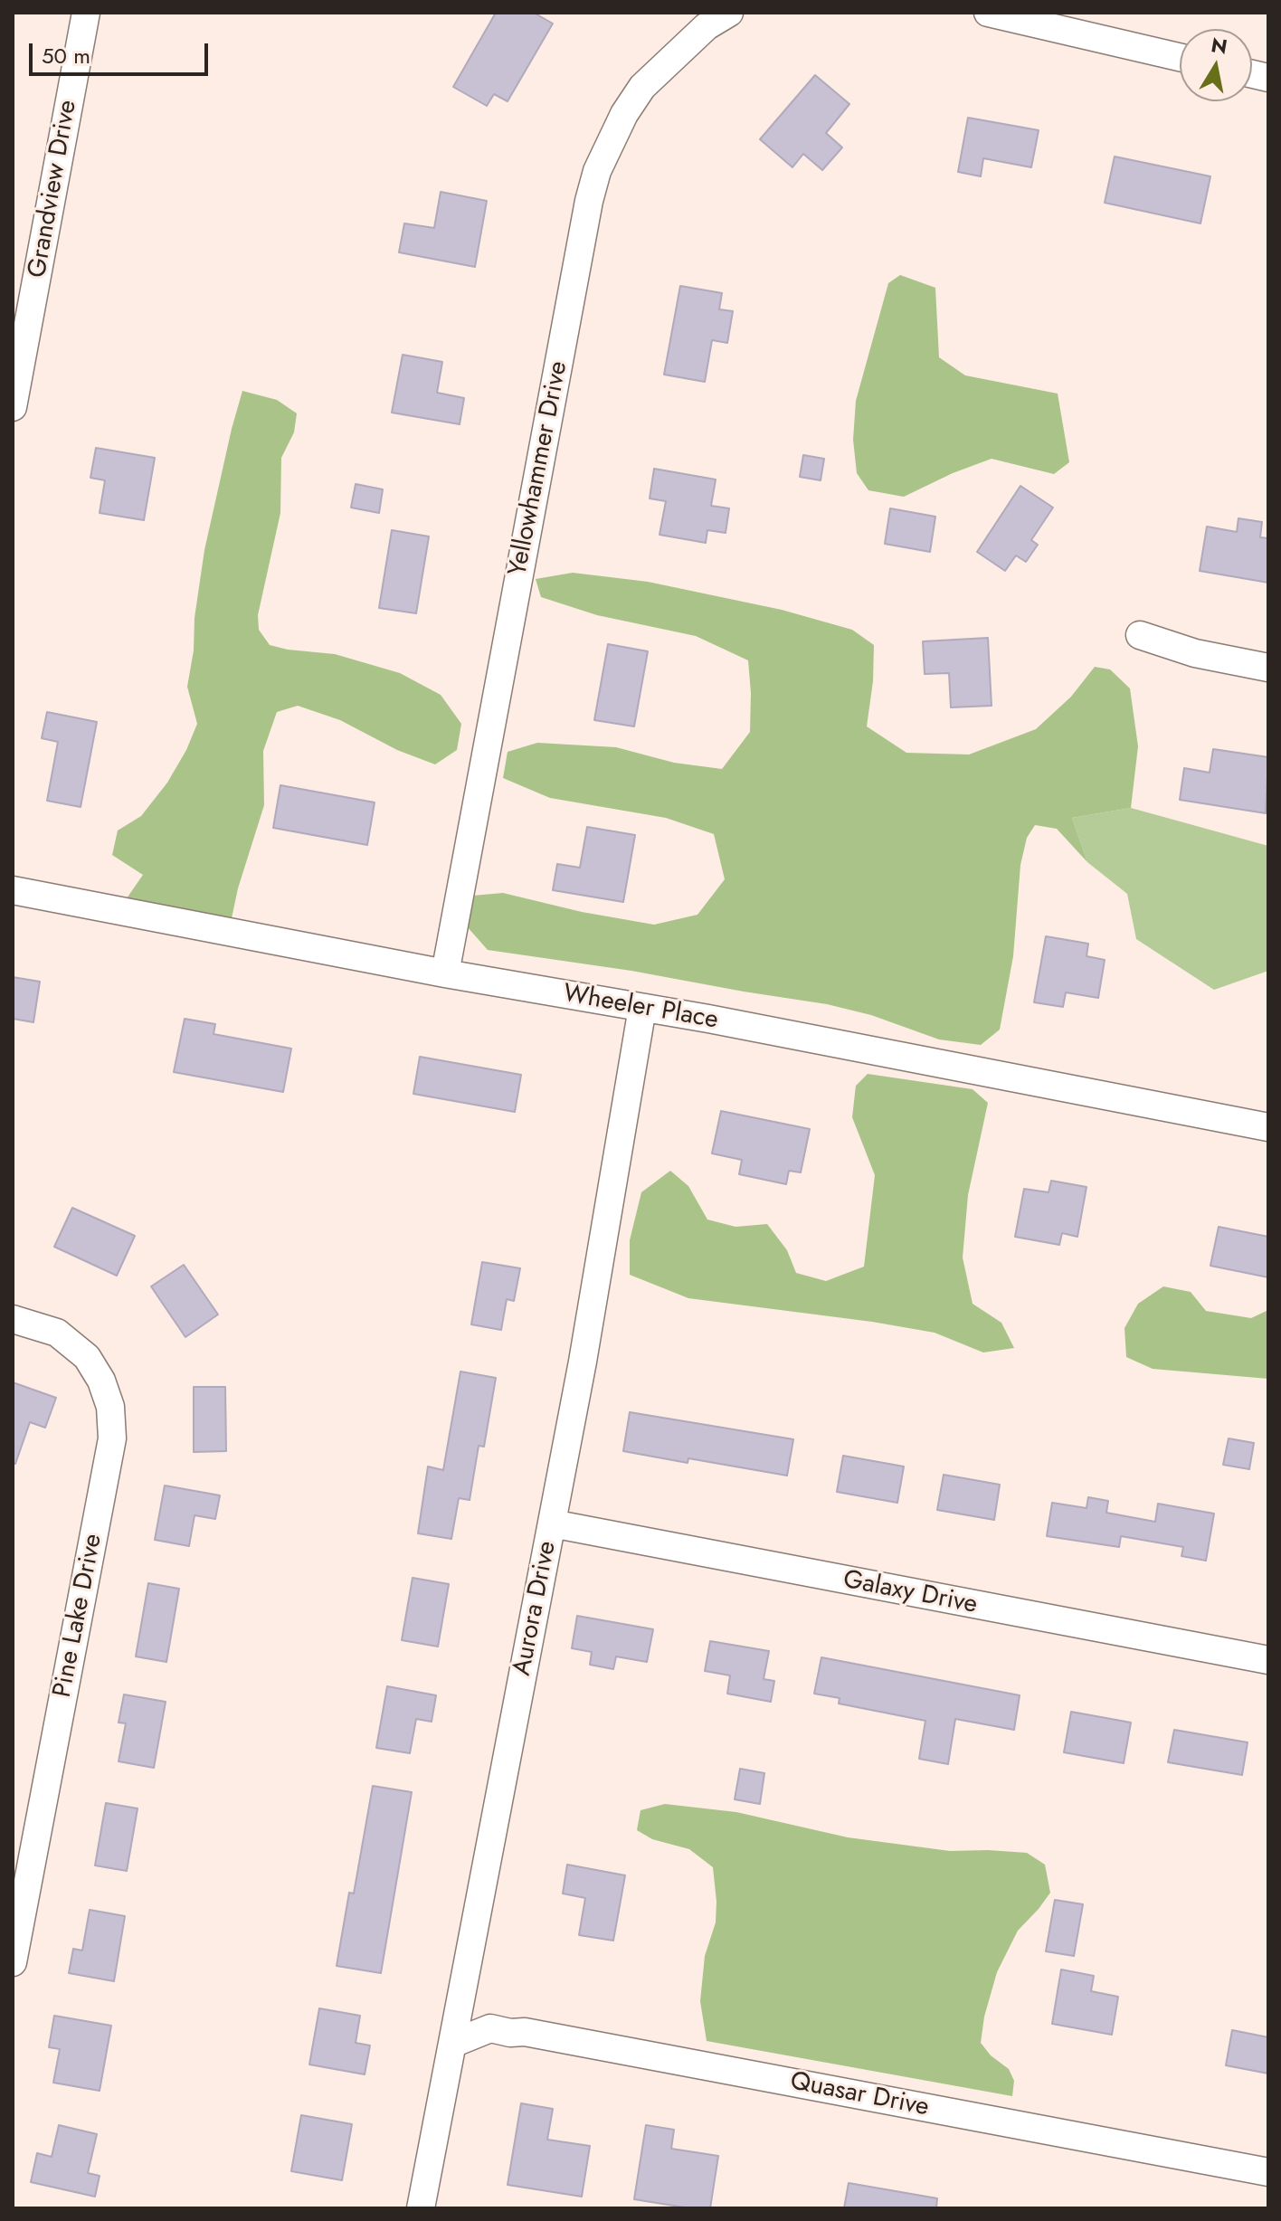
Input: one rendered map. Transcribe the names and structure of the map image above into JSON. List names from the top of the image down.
{
  "streets": {
    "street": [
      "Grandview Drive",
      "Yellowhammer Drive",
      "Wheeler Place",
      "Galaxy Drive",
      "Aurora Drive",
      "Pine Lake Drive",
      "Quasar Drive"
    ]
  },
  "crossings": [
    ["Yellowhammer Drive", "Wheeler Place"],
    ["Wheeler Place", "Aurora Drive"],
    ["Galaxy Drive", "Aurora Drive"],
    ["Aurora Drive", "Quasar Drive"]
  ],
  "scale_bar": "50 m",
  "north": "top"
}
